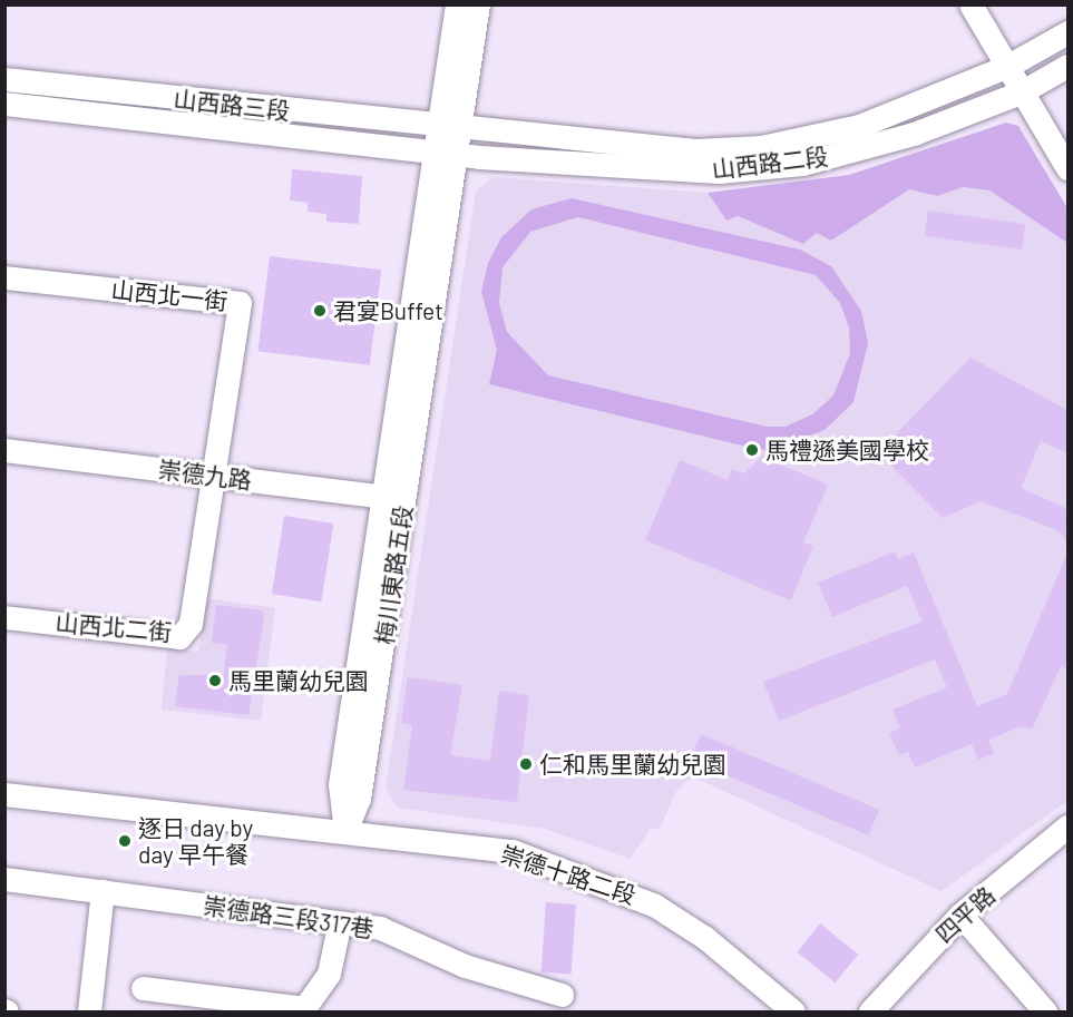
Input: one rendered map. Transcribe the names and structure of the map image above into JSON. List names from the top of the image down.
{
  "streets": {
    "street": [
      "山西路三段",
      "山西路二段",
      "山西北一街",
      "崇德九路",
      "梅川東路五段",
      "山西北二街",
      "崇德十路二段",
      "四平路",
      "崇德路三段317巷"
    ]
  },
  "crossings": [
    ["山西路三段", "山西路二段"],
    ["山西路三段", "梅川東路五段"],
    ["山西路二段", "梅川東路五段"],
    ["山西北一街", "崇德九路"],
    ["山西北一街", "山西北二街"],
    ["崇德九路", "梅川東路五段"],
    ["崇德九路", "山西北二街"],
    ["梅川東路五段", "崇德十路二段"]
  ],
  "places": [
    "君宴Buffet",
    "馬禮遜美國學校",
    "馬里蘭幼兒園",
    "仁和馬里蘭幼兒園",
    "逐日 day by day 早午餐"
  ]
}
